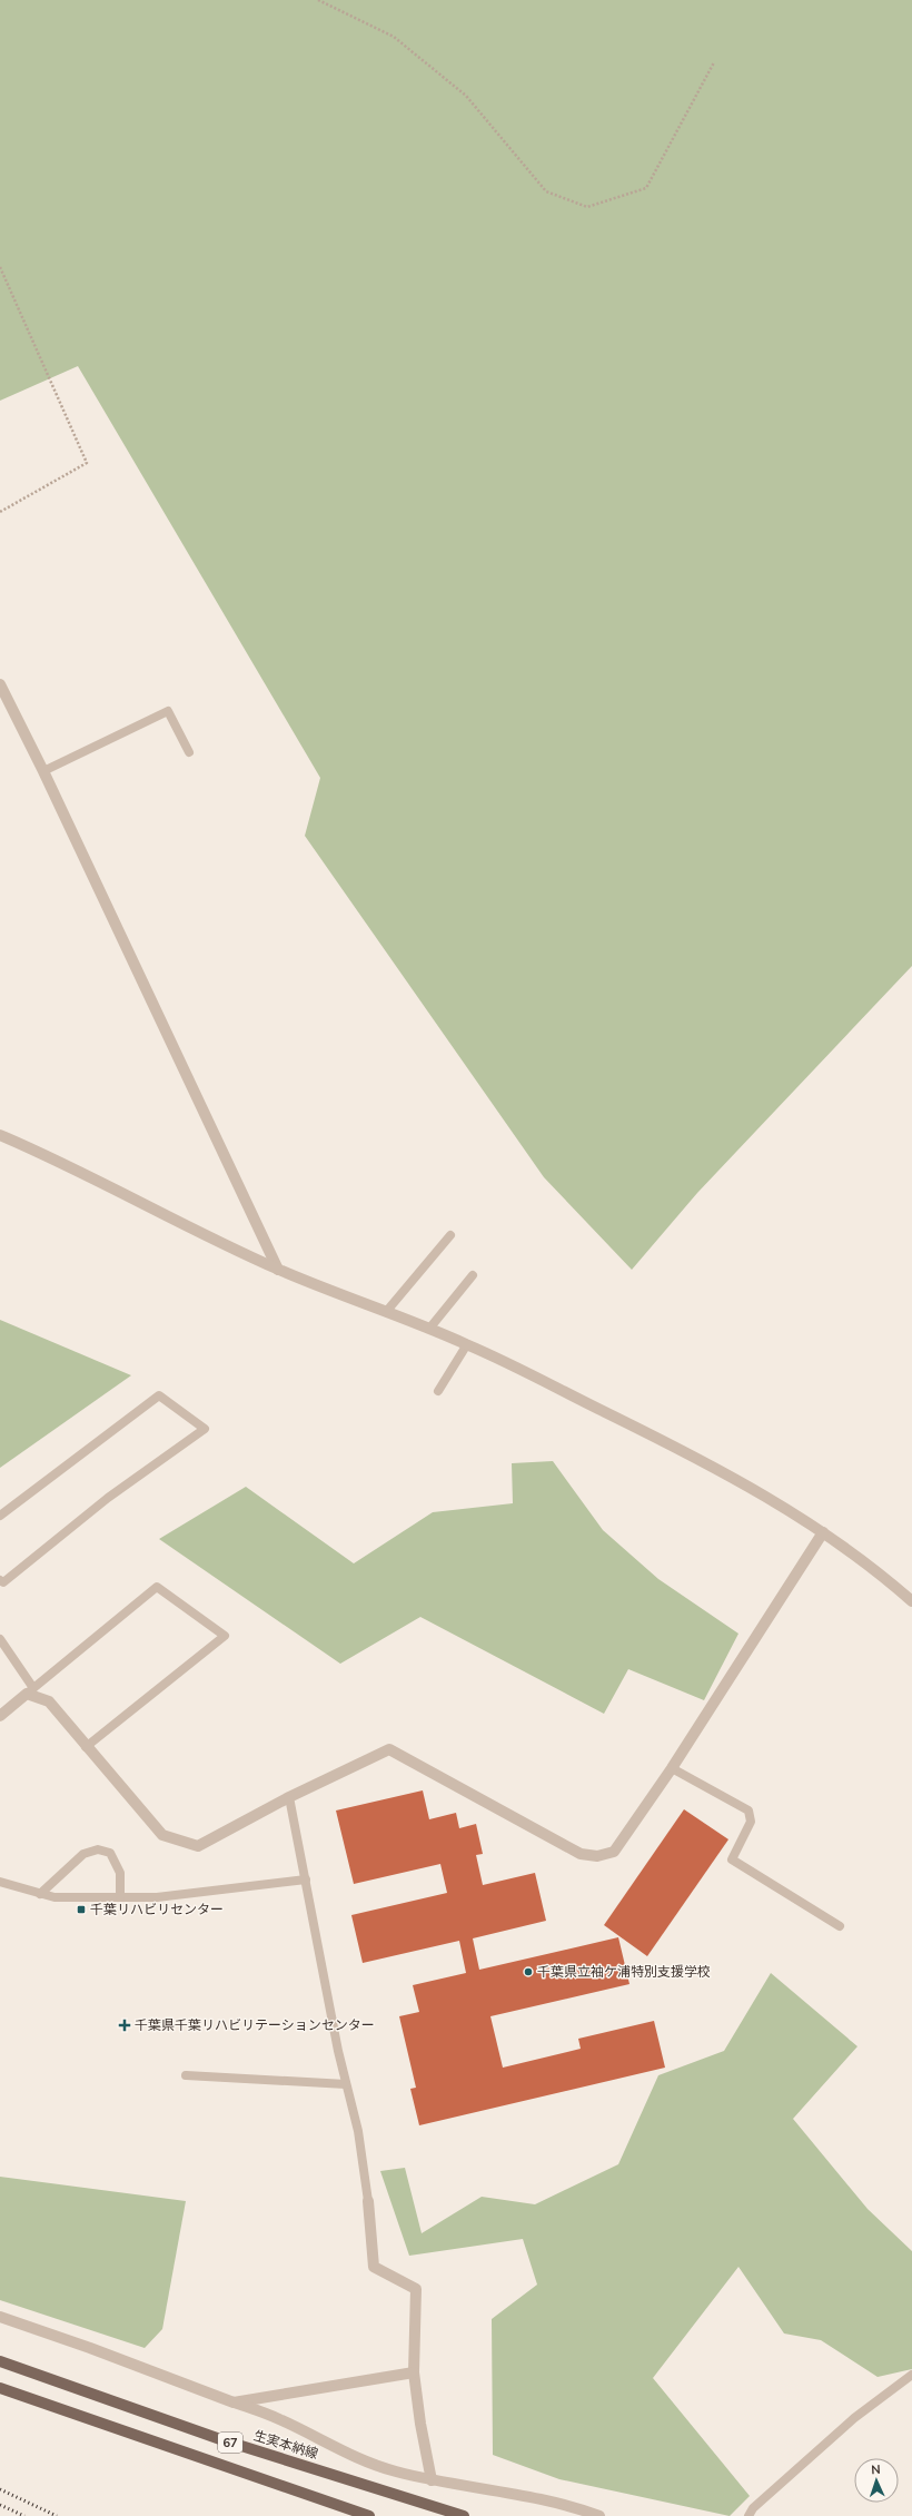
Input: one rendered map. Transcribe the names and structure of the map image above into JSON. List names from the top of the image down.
{
  "streets": {
    "main road": ["67", "生実本納線"]
  },
  "places": {
    "transit": ["千葉リハビリセンター"],
    "other": ["千葉県立袖ケ浦特別支援学校"],
    "health": ["千葉県千葉リハビリテーションセンター"]
  },
  "north": "top"
}
